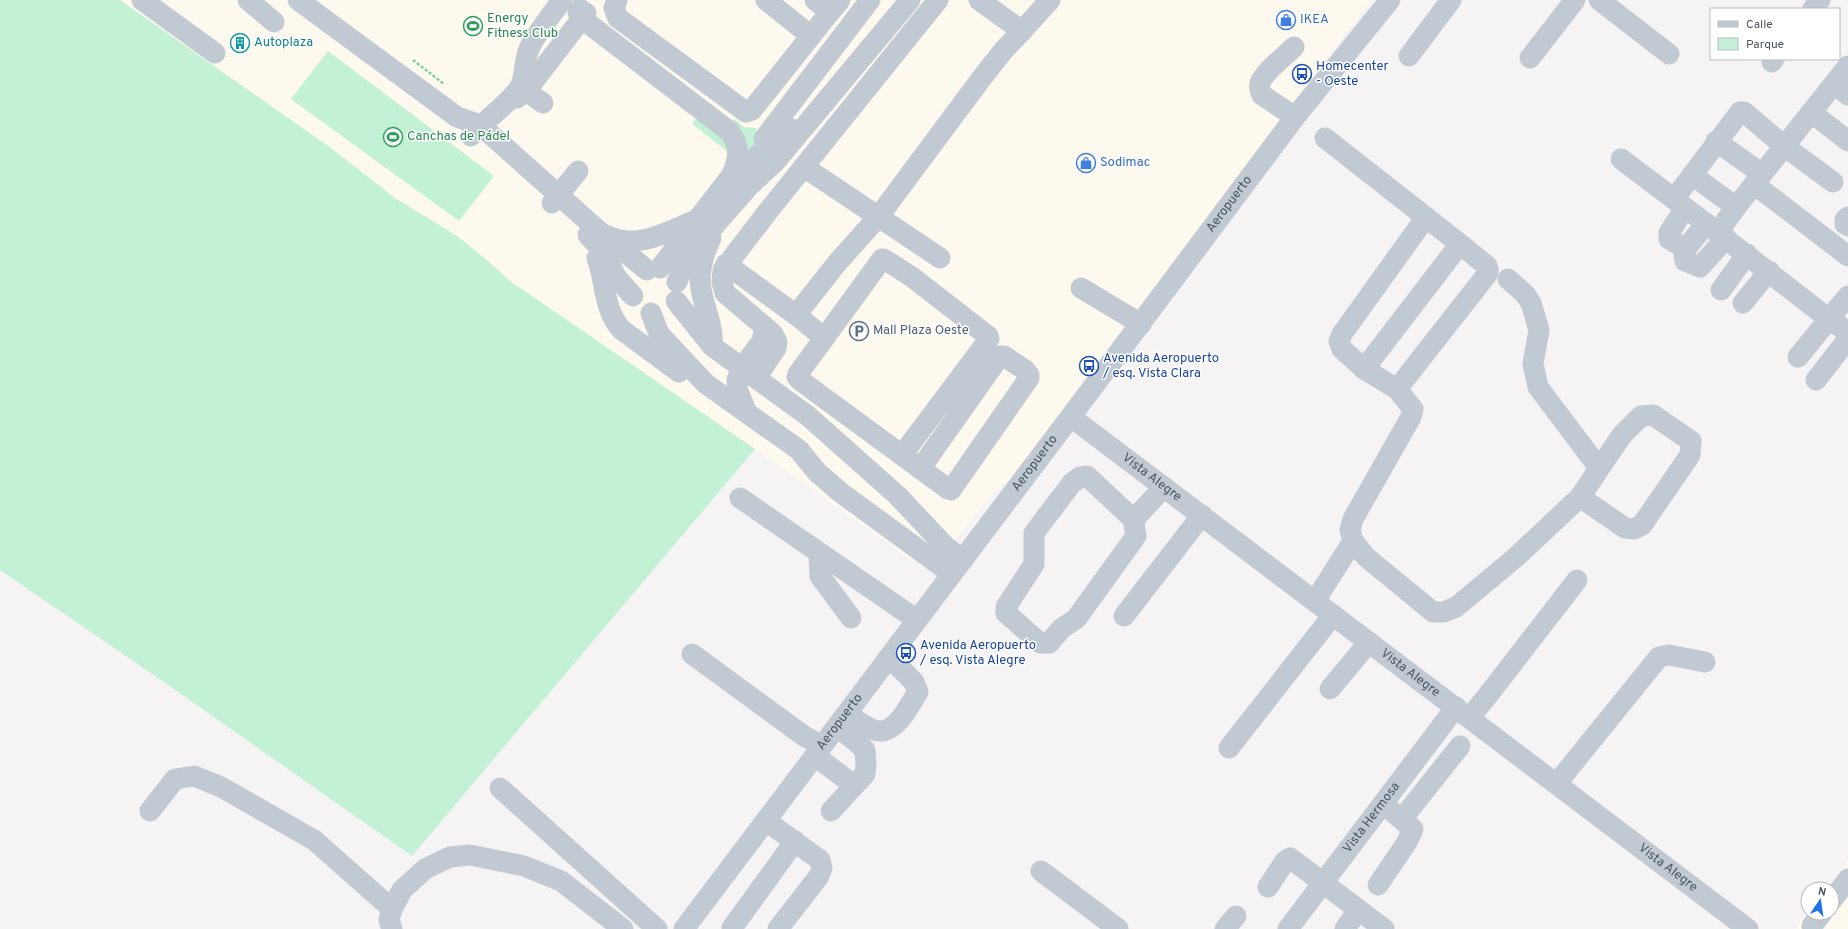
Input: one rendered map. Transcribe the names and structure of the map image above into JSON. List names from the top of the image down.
{
  "streets": {
    "street": ["Aeropuerto", "Vista Alegre", "Vista Hermosa"]
  },
  "crossings": [
    ["Aeropuerto", "Vista Alegre"],
    ["Vista Alegre", "Vista Hermosa"]
  ],
  "places": {
    "shop": ["IKEA", "Sodimac"],
    "sports": ["Energy Fitness Club", "Canchas de Pádel"],
    "building": ["Autoplaza"],
    "bus stop": ["Homecenter - Oeste", "Avenida Aeropuerto / esq. Vista Clara", "Avenida Aeropuerto / esq. Vista Alegre"],
    "parking": ["Mall Plaza Oeste"]
  },
  "legend": ["Calle", "Parque"],
  "north": "top"
}
